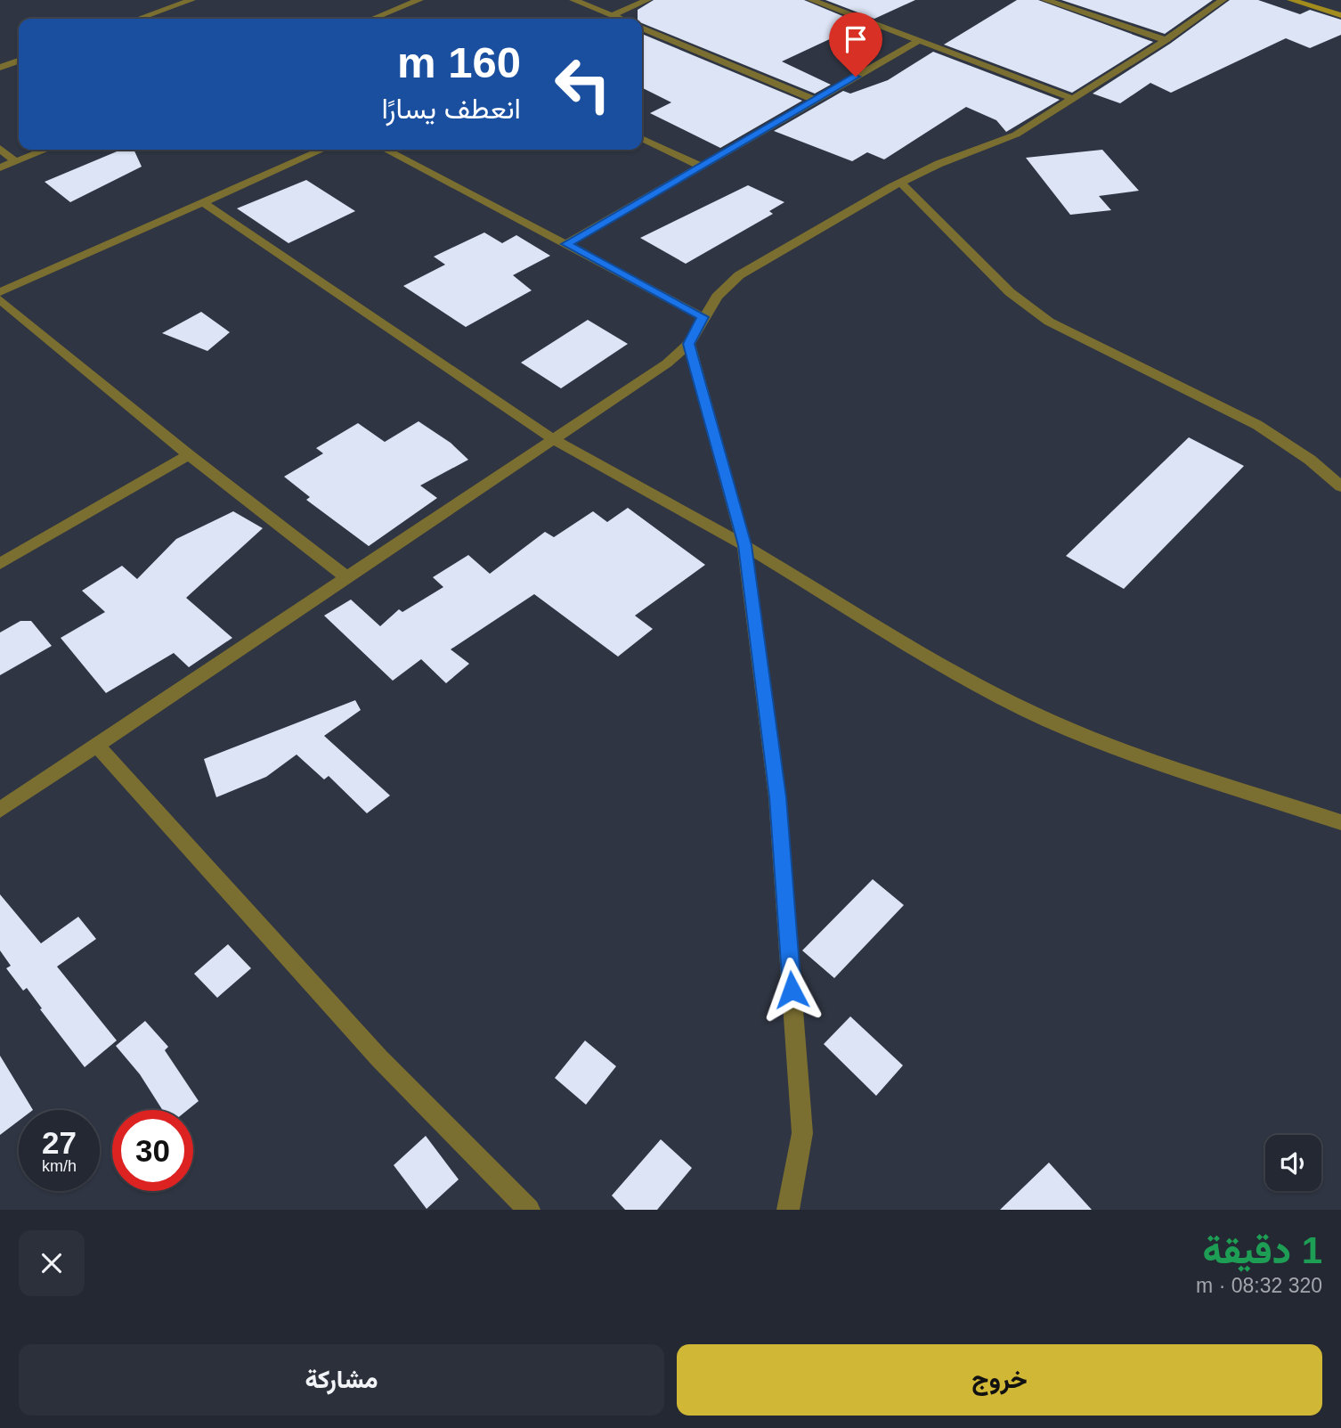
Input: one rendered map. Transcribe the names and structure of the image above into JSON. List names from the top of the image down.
{
  "page": {
    "turn": ["160 m", "انعطف يسارًا"],
    "speed": "27 km/h",
    "limit": "30",
    "heading": ["1 دقيقة", "320 m · 08:32"],
    "buttons": ["خروج", "مشاركة"]
  }
}
